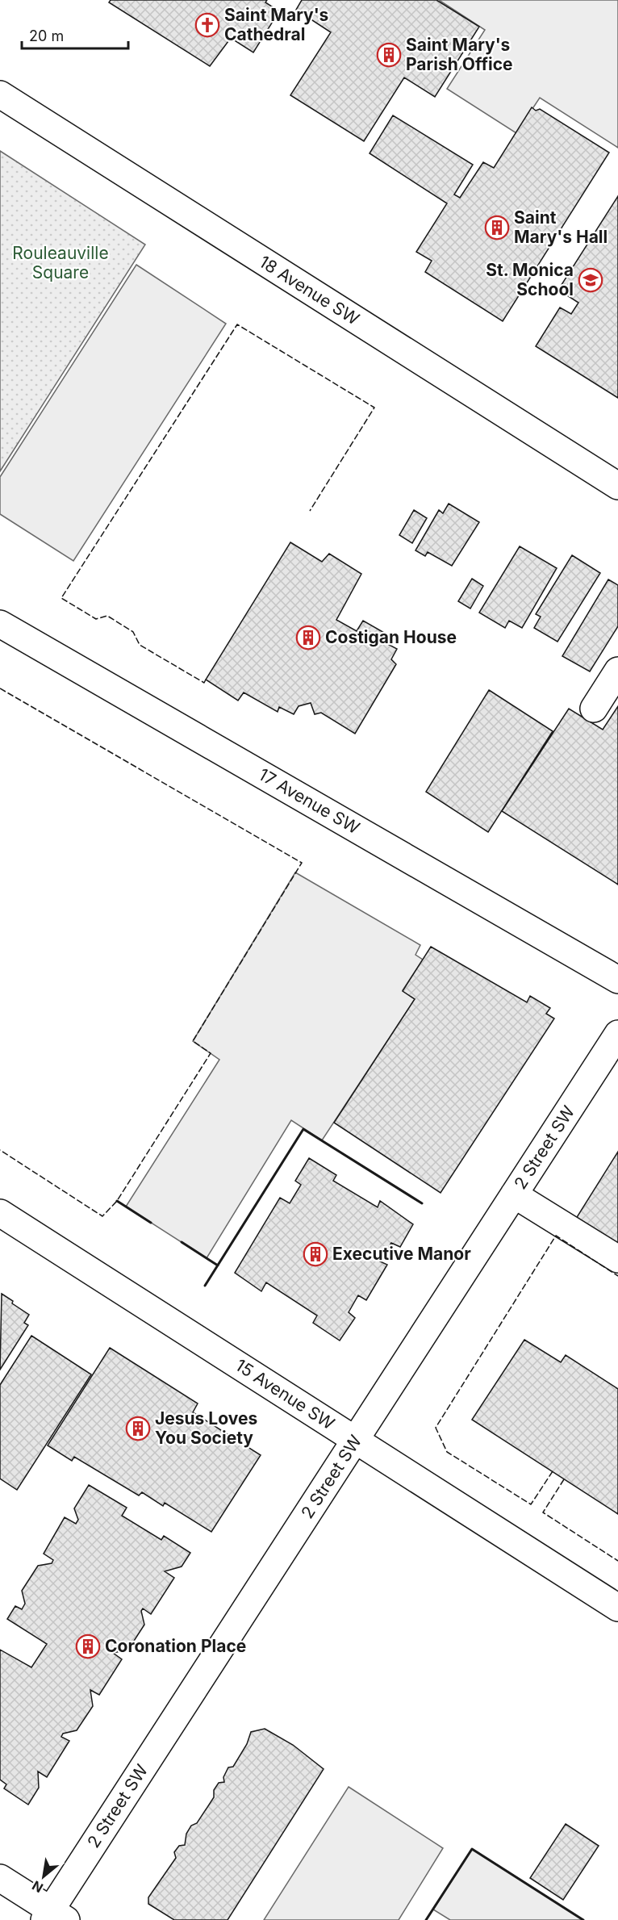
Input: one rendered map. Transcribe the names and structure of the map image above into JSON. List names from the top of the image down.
{
  "streets": {
    "street": [
      "18 Avenue SW",
      "17 Avenue SW",
      "2 Street SW",
      "15 Avenue SW"
    ]
  },
  "crossings": [
    ["2 Street SW", "15 Avenue SW"]
  ],
  "parks": ["Rouleauville Square"],
  "places": {
    "church": ["Saint Mary's Cathedral"],
    "building": [
      "Saint Mary's Parish Office",
      "Saint Mary's Hall",
      "Costigan House",
      "Executive Manor",
      "Jesus Loves You Society",
      "Coronation Place"
    ],
    "school or university": ["St. Monica School"]
  },
  "scale_bar": "20 m",
  "north": "bottom left"
}
